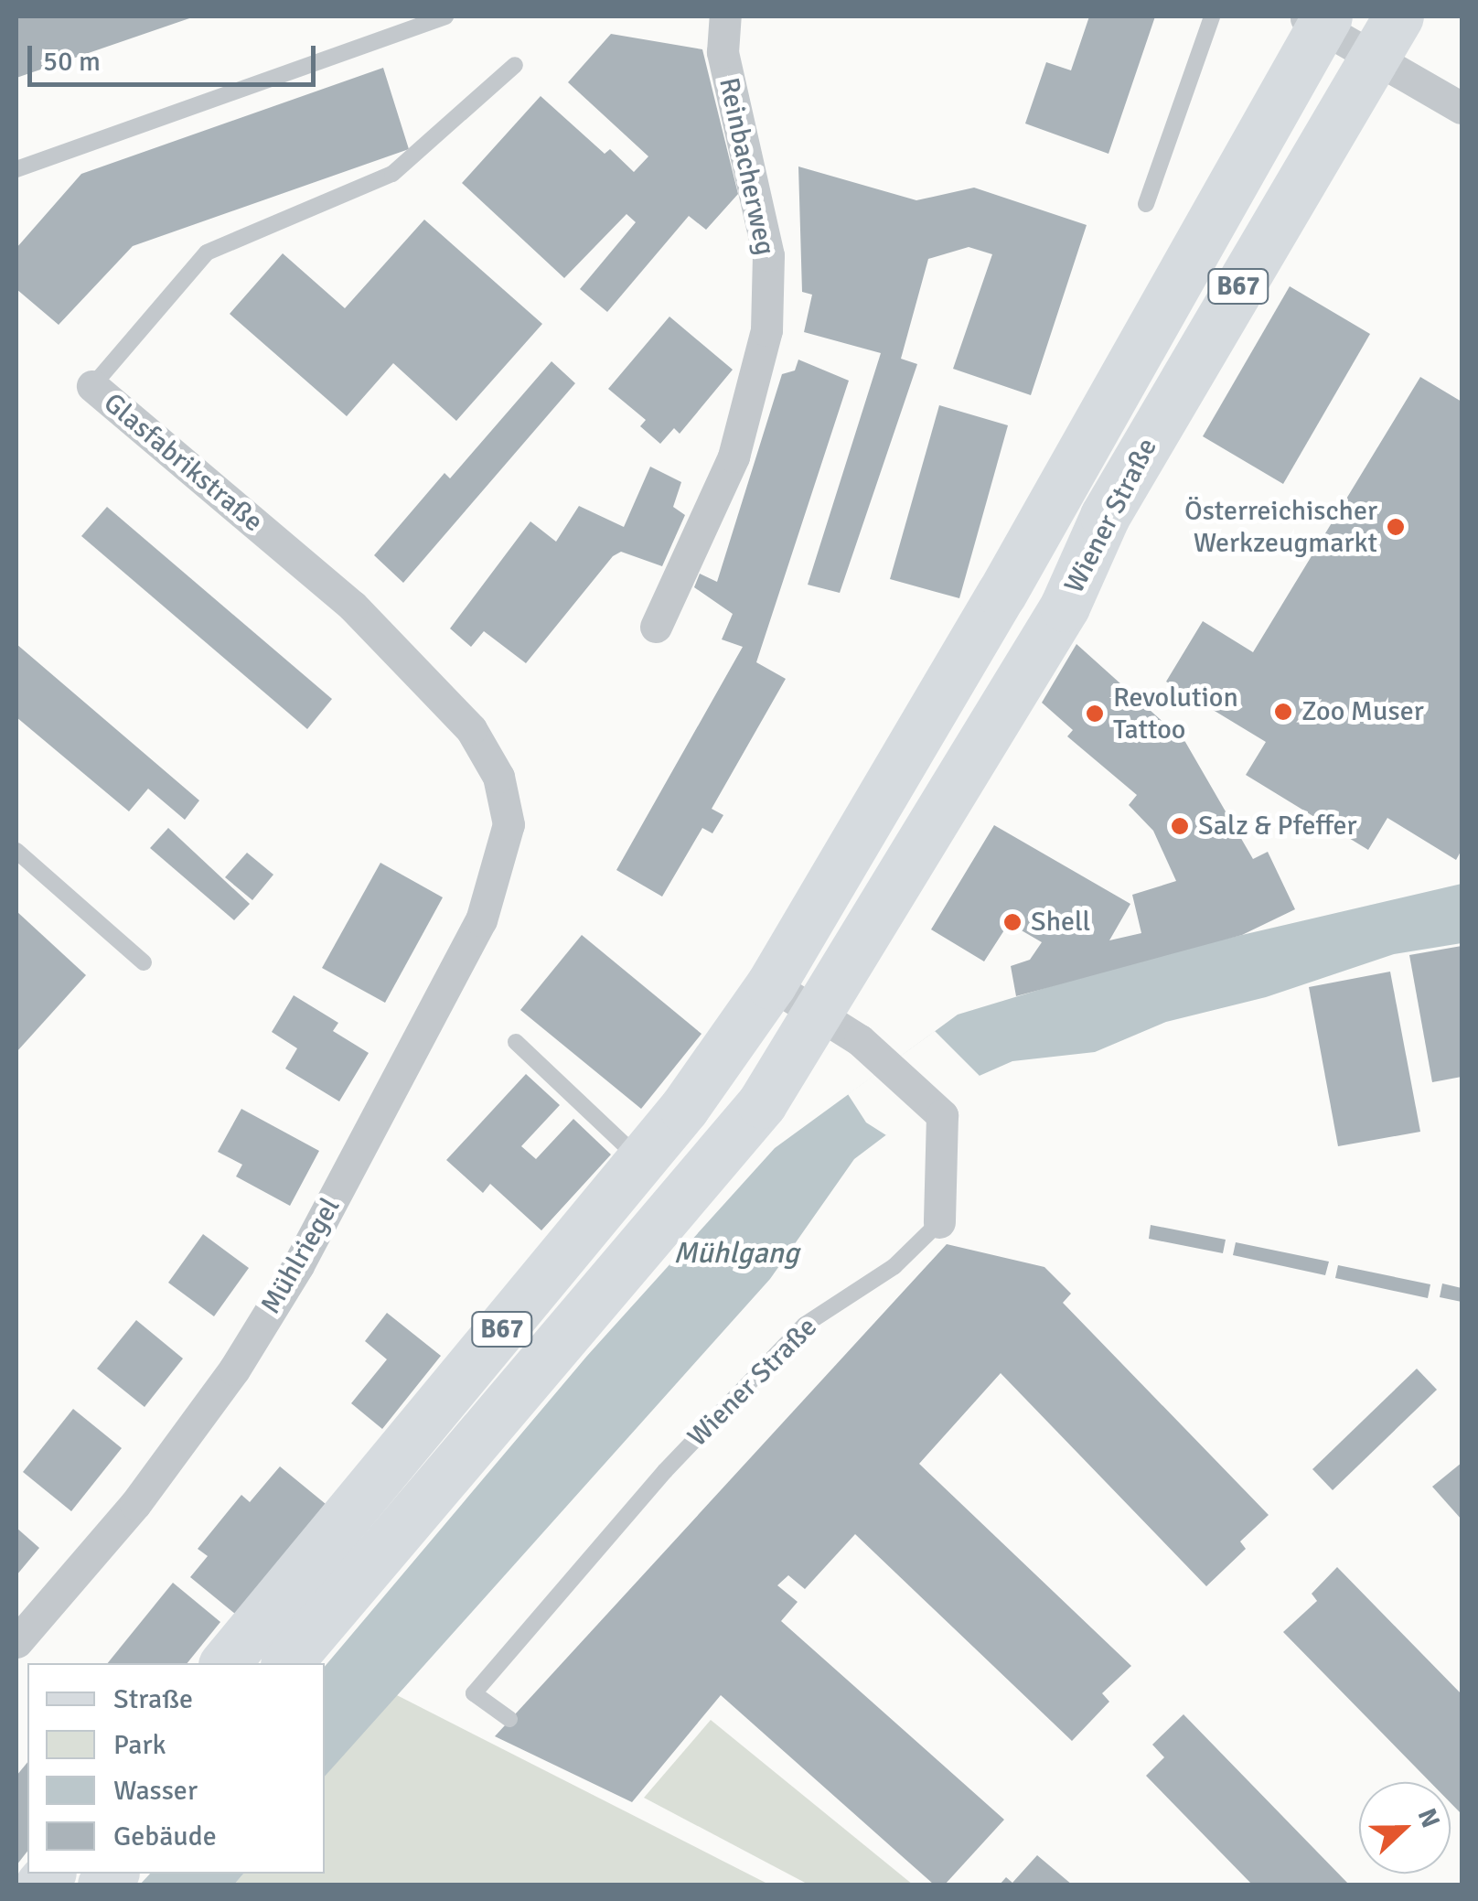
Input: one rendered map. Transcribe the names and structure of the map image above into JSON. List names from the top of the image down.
{
  "streets": {
    "main road": ["B67", "Wiener Straße"],
    "street": ["Reinbacherweg", "Glasfabrikstraße", "Mühlriegel"]
  },
  "crossings": [
    ["Glasfabrikstraße", "Mühlriegel"]
  ],
  "water": ["Mühlgang"],
  "places": [
    "Österreichischer Werkzeugmarkt",
    "Zoo Muser",
    "Revolution Tattoo",
    "Salz & Pfeffer",
    "Shell"
  ],
  "legend": [
    "Straße",
    "Park",
    "Wasser",
    "Gebäude"
  ],
  "scale_bar": "50 m",
  "north": "right"
}
